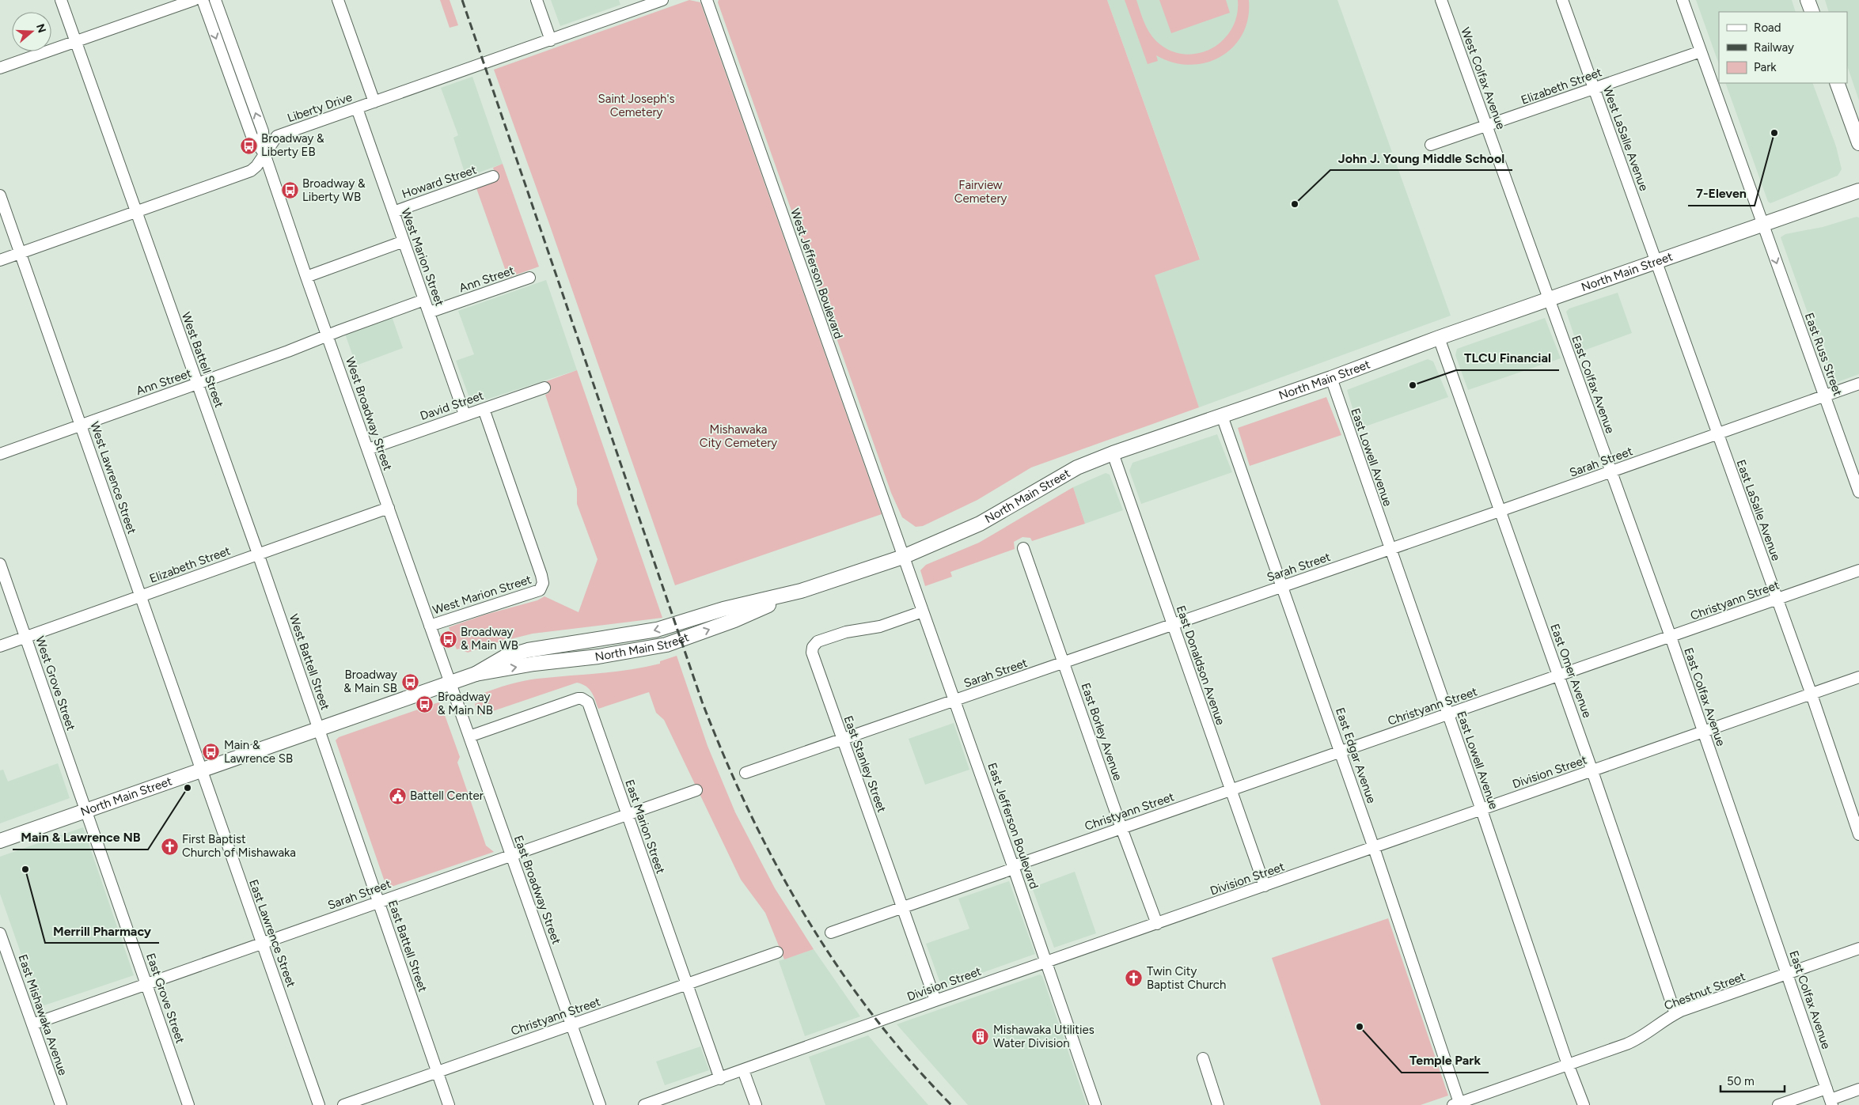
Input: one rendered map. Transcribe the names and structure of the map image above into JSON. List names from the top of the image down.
{
  "streets": {
    "main road": ["North Main Street"],
    "street": [
      "West Colfax Avenue",
      "Elizabeth Street",
      "Liberty Drive",
      "West LaSalle Avenue",
      "Howard Street",
      "West Marion Street",
      "West Jefferson Boulevard",
      "Ann Street",
      "East Russ Street",
      "West Battell Street",
      "East Colfax Avenue",
      "David Street",
      "West Broadway Street",
      "East Lowell Avenue",
      "Sarah Street",
      "West Lawrence Street",
      "East LaSalle Avenue",
      "Christyann Street",
      "East Donaldson Avenue",
      "East Omer Avenue",
      "West Grove Street",
      "East Borley Avenue",
      "East Edgar Avenue",
      "East Stanley Street",
      "Division Street",
      "East Jefferson Boulevard",
      "East Marion Street",
      "East Broadway Street",
      "East Lawrence Street",
      "East Battell Street",
      "Chestnut Street",
      "East Grove Street",
      "East Mishawaka Avenue"
    ]
  },
  "crossings": [
    ["West Colfax Avenue", "Elizabeth Street"],
    ["West Colfax Avenue", "North Main Street"],
    ["West Colfax Avenue", "East Colfax Avenue"],
    ["Elizabeth Street", "West LaSalle Avenue"],
    ["Elizabeth Street", "East Russ Street"],
    ["Elizabeth Street", "West Battell Street"],
    ["Elizabeth Street", "West Broadway Street"],
    ["Elizabeth Street", "West Lawrence Street"],
    ["Elizabeth Street", "West Grove Street"],
    ["Liberty Drive", "West Marion Street"],
    ["Liberty Drive", "West Battell Street"],
    ["Liberty Drive", "West Broadway Street"],
    ["Liberty Drive", "West Lawrence Street"],
    ["West LaSalle Avenue", "North Main Street"],
    ["West LaSalle Avenue", "East LaSalle Avenue"],
    ["Howard Street", "West Marion Street"],
    ["West Marion Street", "Ann Street"],
    ["West Marion Street", "David Street"],
    ["West Marion Street", "West Broadway Street"],
    ["North Main Street", "West Jefferson Boulevard"],
    ["North Main Street", "East Russ Street"],
    ["North Main Street", "West Battell Street"],
    ["North Main Street", "East Colfax Avenue"],
    ["North Main Street", "West Broadway Street"],
    ["North Main Street", "East Lowell Avenue"],
    ["North Main Street", "West Lawrence Street"],
    ["North Main Street", "East LaSalle Avenue"],
    ["North Main Street", "East Donaldson Avenue"],
    ["North Main Street", "East Omer Avenue"],
    ["North Main Street", "West Grove Street"],
    ["North Main Street", "East Edgar Avenue"],
    ["North Main Street", "East Jefferson Boulevard"],
    ["North Main Street", "East Broadway Street"],
    ["North Main Street", "East Lawrence Street"],
    ["North Main Street", "East Battell Street"],
    ["North Main Street", "East Grove Street"],
    ["West Jefferson Boulevard", "East Jefferson Boulevard"],
    ["Ann Street", "West Battell Street"],
    ["Ann Street", "West Broadway Street"],
    ["Ann Street", "West Lawrence Street"],
    ["East Russ Street", "Sarah Street"],
    ["West Battell Street", "East Battell Street"],
    ["East Colfax Avenue", "Sarah Street"],
    ["East Colfax Avenue", "Christyann Street"],
    ["East Colfax Avenue", "Division Street"],
    ["East Colfax Avenue", "Chestnut Street"],
    ["David Street", "West Broadway Street"],
    ["West Broadway Street", "East Broadway Street"],
    ["East Lowell Avenue", "Sarah Street"],
    ["East Lowell Avenue", "Christyann Street"],
    ["East Lowell Avenue", "Division Street"],
    ["East Lowell Avenue", "Chestnut Street"],
    ["Sarah Street", "East LaSalle Avenue"],
    ["Sarah Street", "East Donaldson Avenue"],
    ["Sarah Street", "East Omer Avenue"],
    ["Sarah Street", "East Borley Avenue"],
    ["Sarah Street", "East Edgar Avenue"],
    ["Sarah Street", "East Stanley Street"],
    ["Sarah Street", "East Jefferson Boulevard"],
    ["Sarah Street", "East Marion Street"],
    ["Sarah Street", "East Broadway Street"],
    ["Sarah Street", "East Lawrence Street"],
    ["Sarah Street", "East Battell Street"],
    ["Sarah Street", "East Grove Street"],
    ["Sarah Street", "East Mishawaka Avenue"],
    ["West Lawrence Street", "East Lawrence Street"],
    ["East LaSalle Avenue", "Christyann Street"],
    ["East LaSalle Avenue", "Division Street"],
    ["Christyann Street", "East Donaldson Avenue"],
    ["Christyann Street", "East Omer Avenue"],
    ["Christyann Street", "East Borley Avenue"],
    ["Christyann Street", "East Edgar Avenue"],
    ["Christyann Street", "East Stanley Street"],
    ["Christyann Street", "East Jefferson Boulevard"],
    ["Christyann Street", "East Marion Street"],
    ["Christyann Street", "East Broadway Street"],
    ["Christyann Street", "East Battell Street"],
    ["East Donaldson Avenue", "Division Street"],
    ["East Omer Avenue", "Division Street"],
    ["East Omer Avenue", "Chestnut Street"],
    ["West Grove Street", "East Grove Street"],
    ["East Borley Avenue", "Division Street"],
    ["East Edgar Avenue", "Division Street"],
    ["East Edgar Avenue", "Chestnut Street"],
    ["East Stanley Street", "Division Street"],
    ["East Stanley Street", "East Jefferson Boulevard"],
    ["Division Street", "East Jefferson Boulevard"],
    ["Division Street", "East Marion Street"],
    ["East Marion Street", "East Broadway Street"]
  ],
  "parks": ["Saint Joseph's Cemetery", "Fairview Cemetery", "Mishawaka City Cemetery"],
  "places": {
    "other": [
      "7-Eleven",
      "John J. Young Middle School",
      "TLCU Financial",
      "Main & Lawrence NB",
      "Merrill Pharmacy",
      "Temple Park"
    ],
    "bus stop": [
      "Broadway & Liberty EB",
      "Broadway & Liberty WB",
      "Broadway & Main WB",
      "Broadway & Main SB",
      "Broadway & Main NB",
      "Main & Lawrence SB"
    ],
    "public building": ["Battell Center"],
    "church": ["First Baptist Church of Mishawaka", "Twin City Baptist Church"],
    "building": ["Mishawaka Utilities Water Division"]
  },
  "legend": ["Road", "Railway", "Park"],
  "scale_bar": "50 m",
  "north": "right"
}
